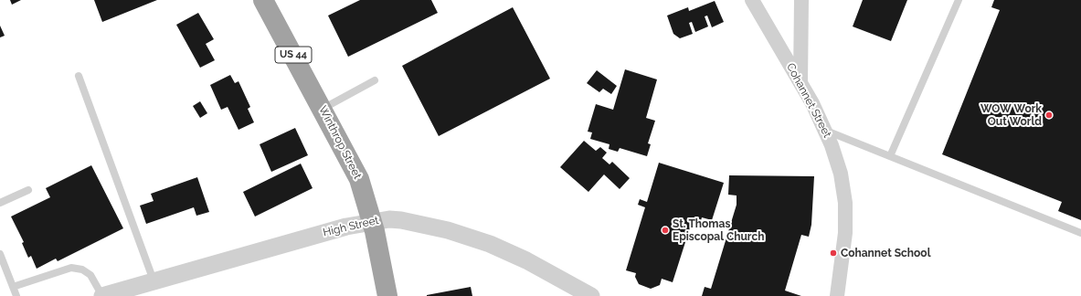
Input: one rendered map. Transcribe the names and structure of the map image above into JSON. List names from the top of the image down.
{
  "streets": {
    "highway": ["US 44", "Winthrop Street"],
    "street": ["Cohannet Street", "High Street"]
  },
  "crossings": [
    ["Winthrop Street", "High Street"]
  ],
  "places": ["WOW Work Out World", "St. Thomas Episcopal Church", "Cohannet School"]
}
